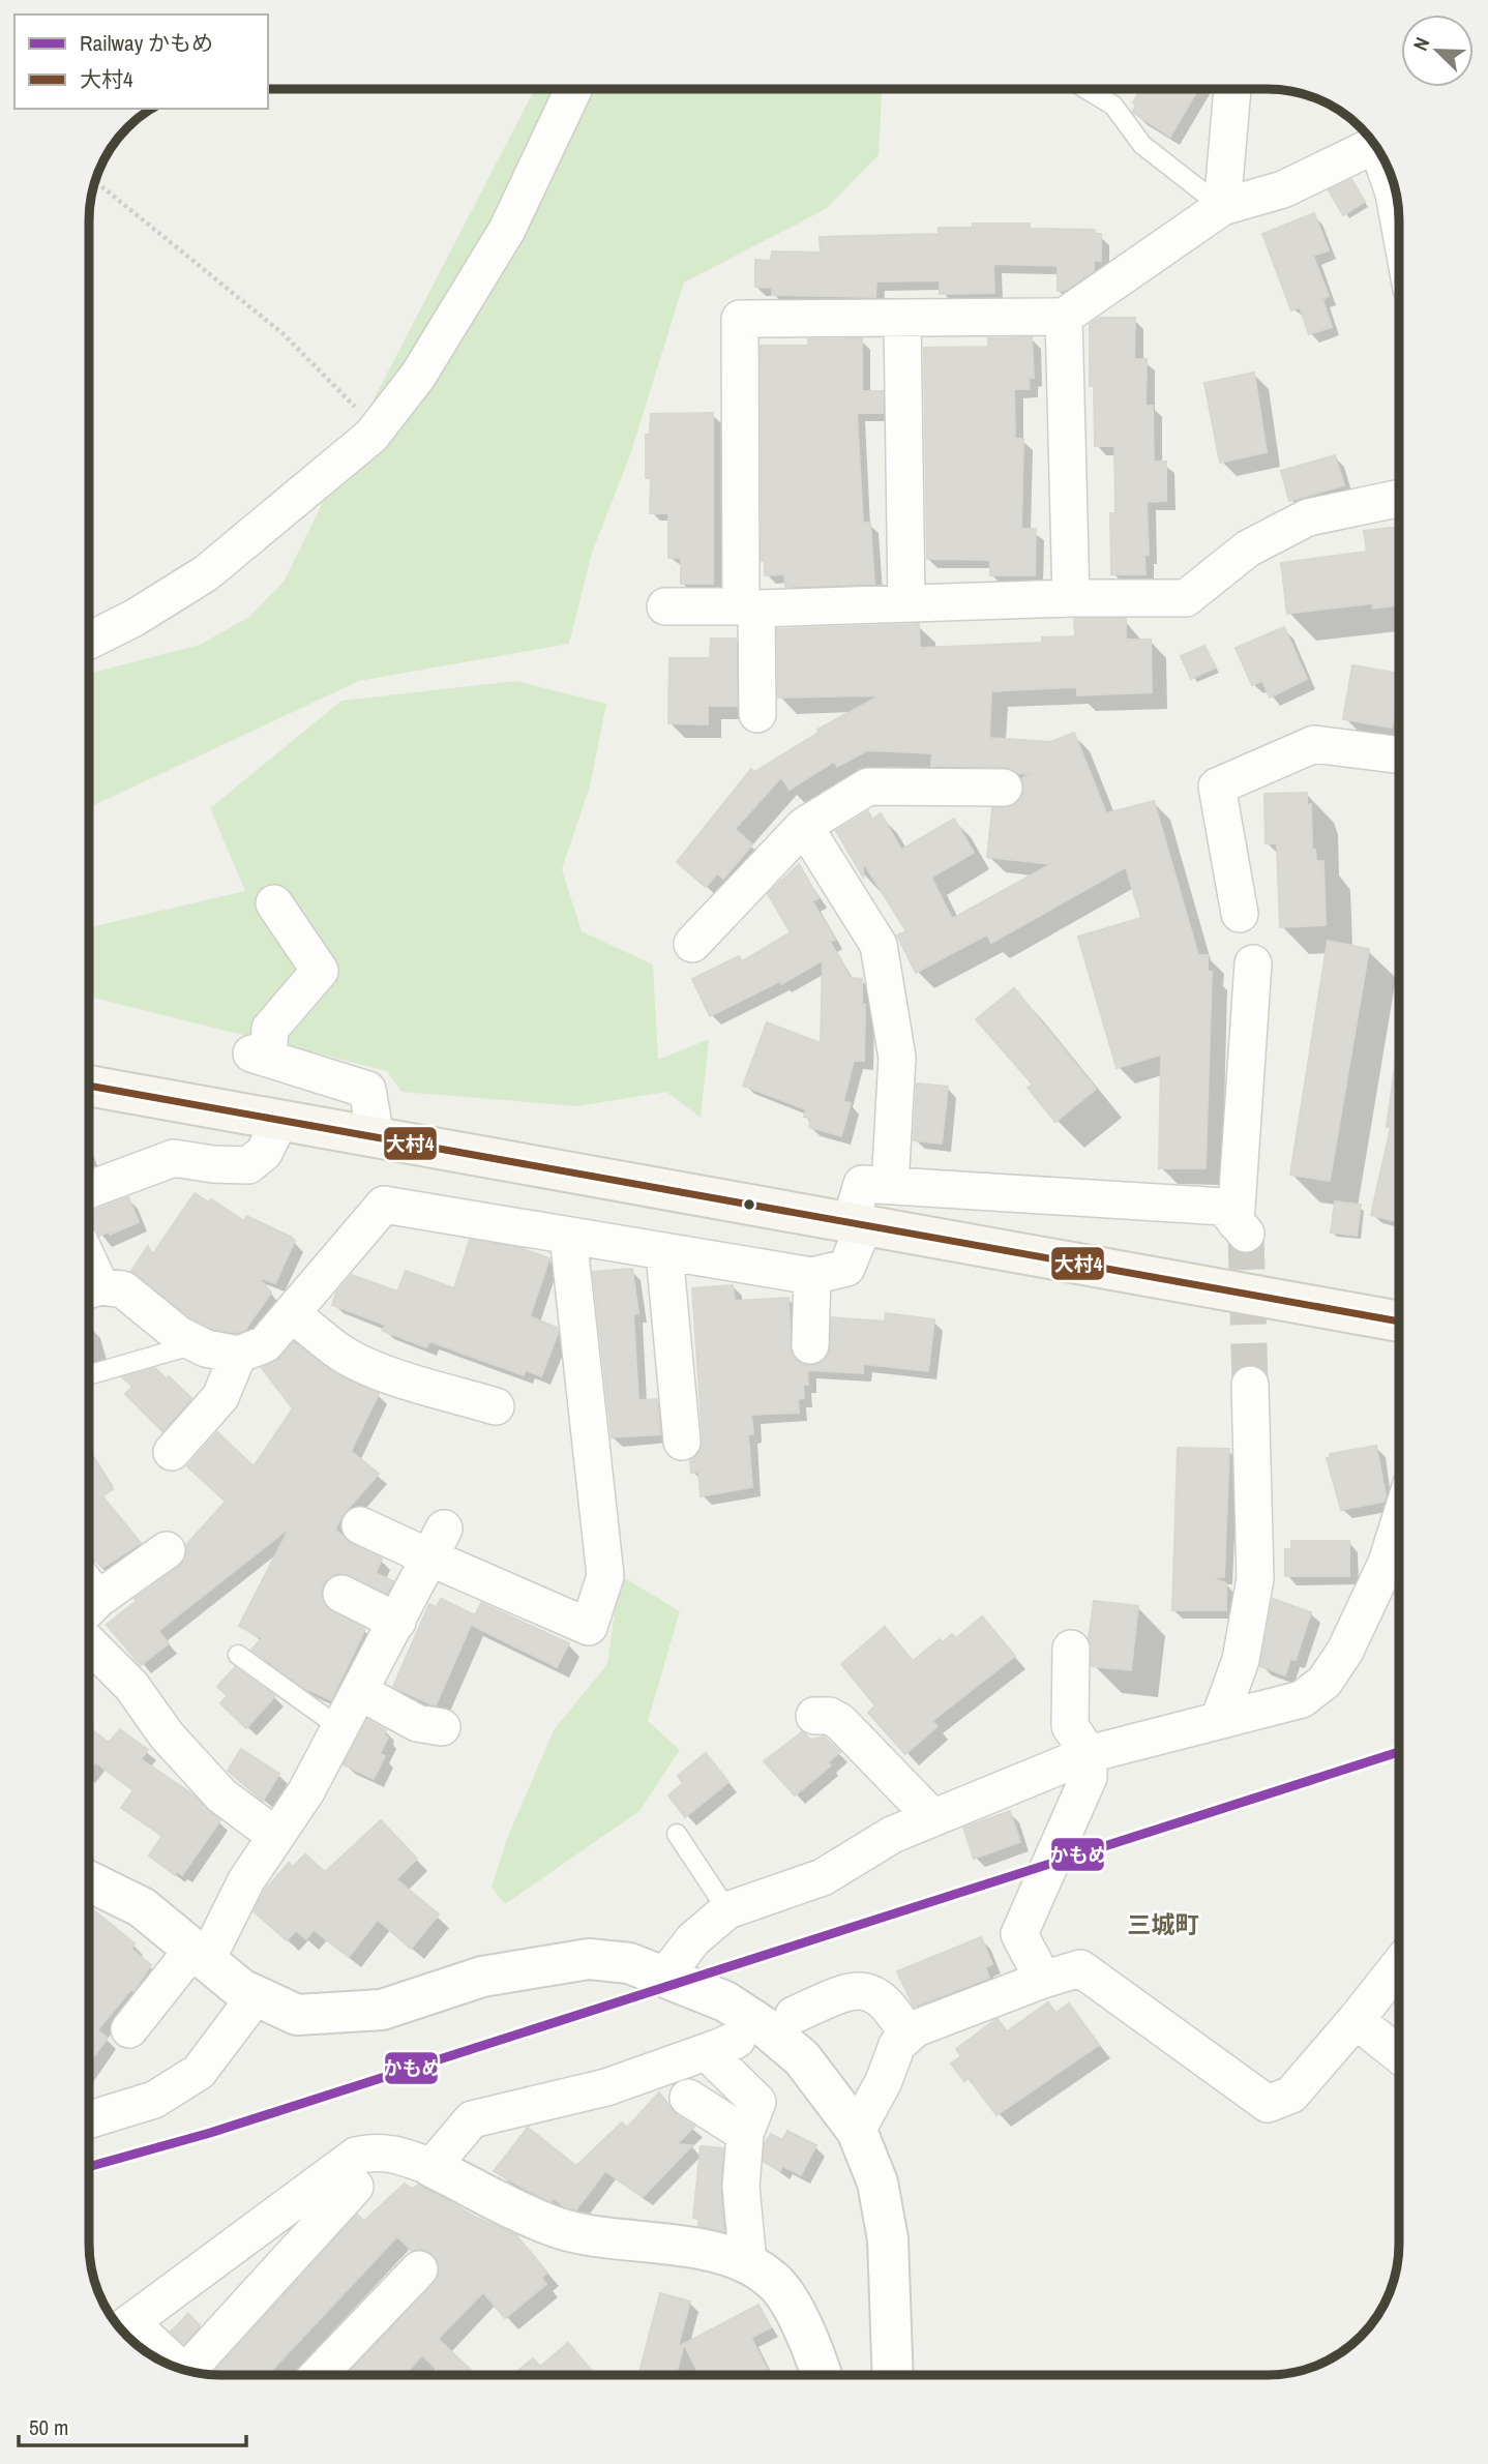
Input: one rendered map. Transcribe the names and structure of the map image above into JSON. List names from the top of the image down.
{
  "districts": ["三城町"],
  "lines": ["transit line 大村4", "rail line かもめ"],
  "legend": ["Railway かもめ", "大村4"],
  "scale_bar": "50 m",
  "north": "top left"
}
